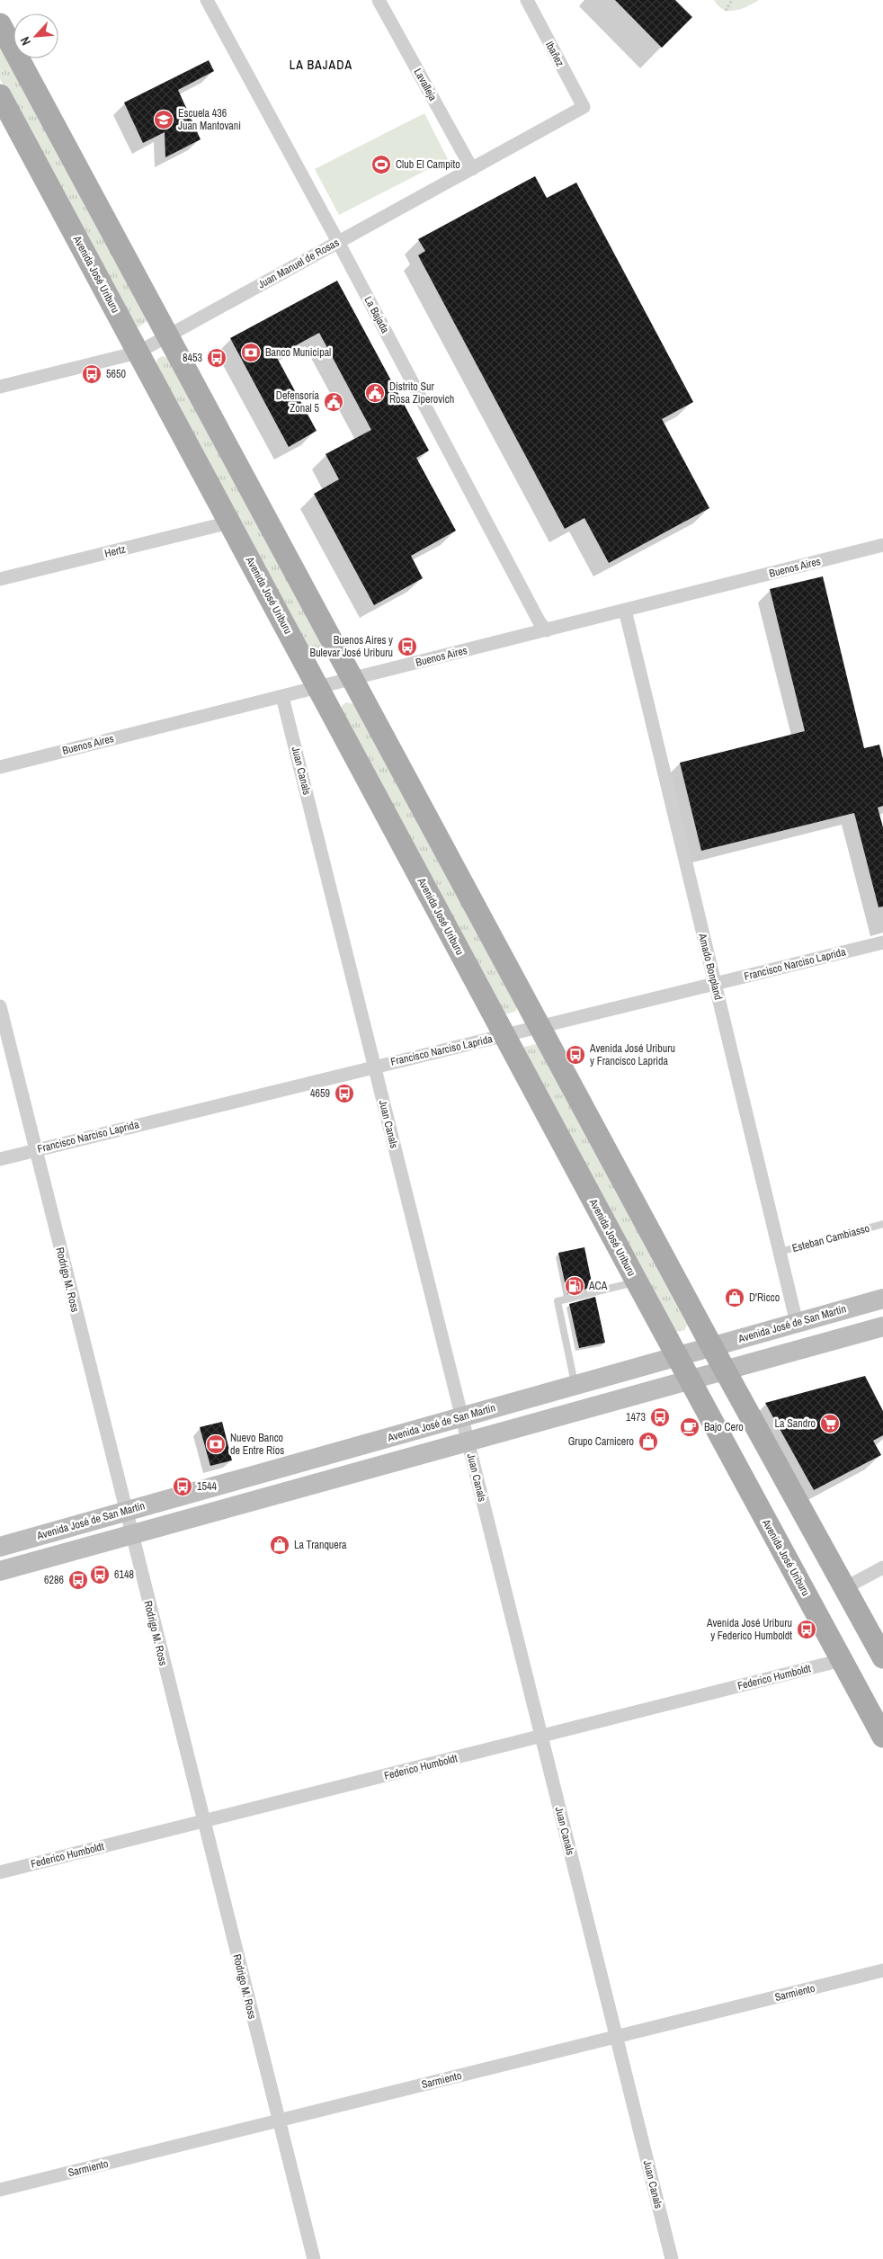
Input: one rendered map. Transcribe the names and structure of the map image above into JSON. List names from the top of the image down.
{
  "streets": {
    "main road": ["Avenida José Uriburu", "Avenida José de San Martín"],
    "street": [
      "Ibañez",
      "Lavalleja",
      "Juan Manuel de Rosas",
      "La Bajada",
      "Hertz",
      "Buenos Aires",
      "Juan Canals",
      "Francisco Narciso Laprida",
      "Amado Bonpland",
      "Rodrigo M. Ross",
      "Federico Humboldt",
      "Sarmiento"
    ],
    "lane": ["Esteban Cambiasso"]
  },
  "crossings": [
    ["Ibañez", "Juan Manuel de Rosas"],
    ["Lavalleja", "Juan Manuel de Rosas"],
    ["Juan Manuel de Rosas", "Avenida José Uriburu"],
    ["Juan Manuel de Rosas", "La Bajada"],
    ["Avenida José Uriburu", "Hertz"],
    ["Avenida José Uriburu", "Buenos Aires"],
    ["Avenida José Uriburu", "Francisco Narciso Laprida"],
    ["Avenida José Uriburu", "Avenida José de San Martín"],
    ["Avenida José Uriburu", "Federico Humboldt"],
    ["La Bajada", "Buenos Aires"],
    ["Buenos Aires", "Juan Canals"],
    ["Buenos Aires", "Amado Bonpland"],
    ["Juan Canals", "Francisco Narciso Laprida"],
    ["Juan Canals", "Avenida José de San Martín"],
    ["Juan Canals", "Federico Humboldt"],
    ["Juan Canals", "Sarmiento"],
    ["Francisco Narciso Laprida", "Amado Bonpland"],
    ["Francisco Narciso Laprida", "Rodrigo M. Ross"],
    ["Amado Bonpland", "Esteban Cambiasso"],
    ["Amado Bonpland", "Avenida José de San Martín"],
    ["Rodrigo M. Ross", "Avenida José de San Martín"],
    ["Rodrigo M. Ross", "Federico Humboldt"],
    ["Rodrigo M. Ross", "Sarmiento"]
  ],
  "districts": ["LA BAJADA"],
  "places": {
    "school or university": ["Escuela 436 Juan Mantovani"],
    "sports": ["Club El Campito"],
    "bank": ["Banco Municipal", "Nuevo Banco de Entre Ríos"],
    "bus stop": [
      "8453",
      "5650",
      "Buenos Aires y Bulevar José Uriburu",
      "Avenida José Uriburu y Francisco Laprida",
      "4659",
      "1473",
      "1544",
      "6148",
      "6286",
      "Avenida José Uriburu y Federico Humboldt"
    ],
    "public building": ["Distrito Sur Rosa Ziperovich", "Defensoría Zonal 5"],
    "fuel station": ["ACA"],
    "shop": ["D'Ricco", "Grupo Carnicero", "La Tranquera"],
    "supermarket": ["La Sandro"],
    "cafe": ["Bajo Cero"]
  },
  "north": "bottom left"
}
